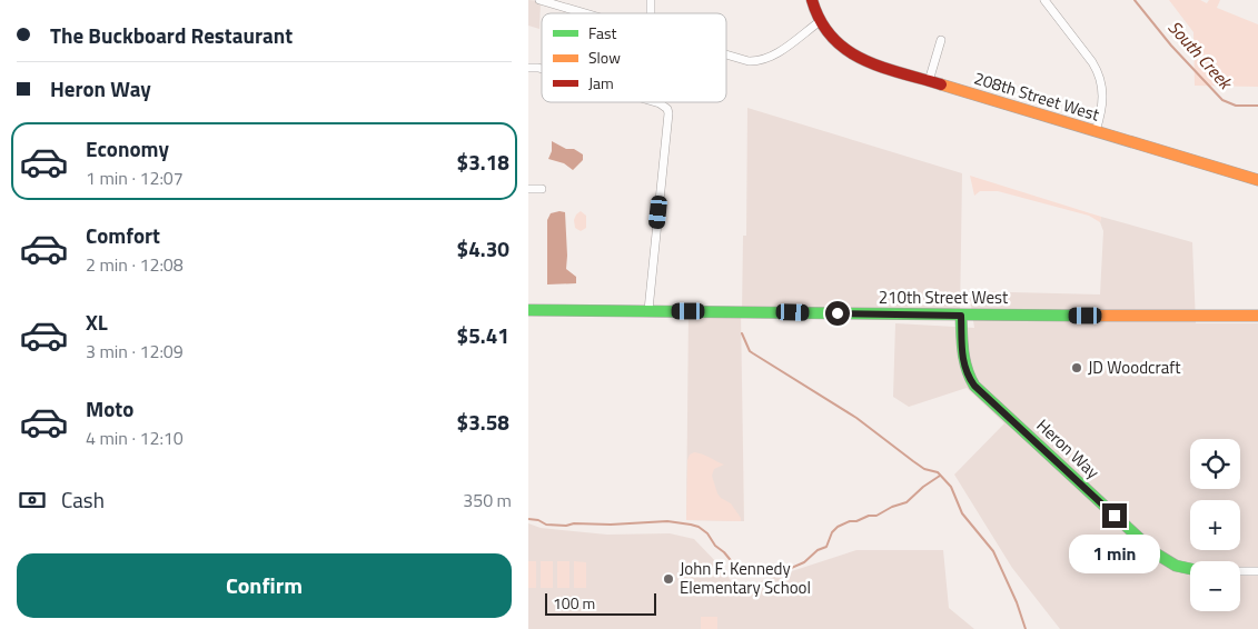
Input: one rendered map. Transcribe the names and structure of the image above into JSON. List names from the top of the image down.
{
  "streets": {
    "street": ["208th Street West", "210th Street West", "Heron Way"]
  },
  "crossings": [
    ["210th Street West", "Heron Way"]
  ],
  "water": ["South Creek"],
  "places": ["JD Woodcraft", "John F. Kennedy Elementary School"],
  "legend": ["Fast", "Slow", "Jam"],
  "scale_bar": "100 m",
  "page": {
    "banner": ["The Buckboard Restaurant", "Heron Way"],
    "list": [
      {
        "name": "Economy",
        "note": "1 min · 12:07",
        "value": "$3.18"
      },
      {
        "name": "Comfort",
        "note": "2 min · 12:08",
        "value": "$4.30"
      },
      {
        "name": "XL",
        "note": "3 min · 12:09",
        "value": "$5.41"
      },
      {
        "name": "Moto",
        "note": "4 min · 12:10",
        "value": "$3.58"
      }
    ],
    "map_buttons": ["+", "−"],
    "pay": ["Cash", "350 m"],
    "bubble": "1 min",
    "buttons": "Confirm",
    "scale": "100 m"
  }
}
